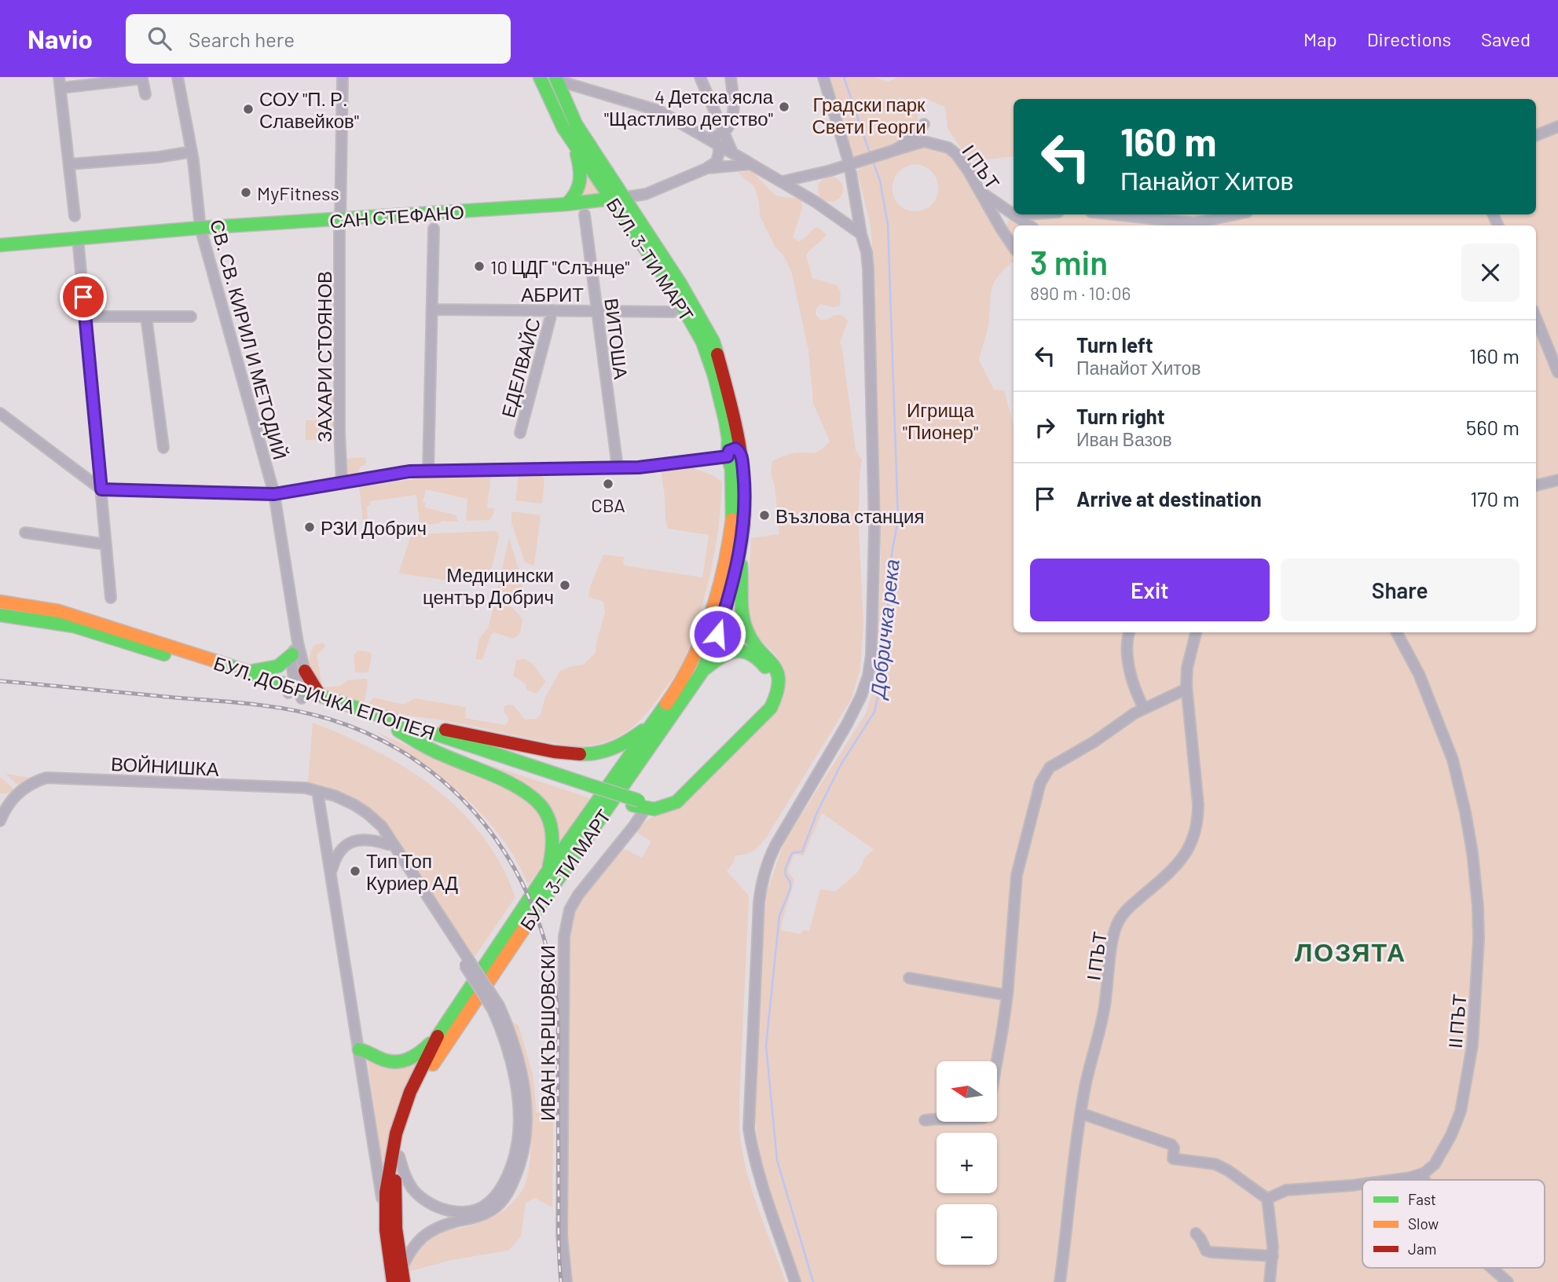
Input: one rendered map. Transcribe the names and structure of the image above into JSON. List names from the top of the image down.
{
  "streets": {
    "main road": ["САН СТЕФАНО", "БУЛ. 3-ТИ МАРТ", "БУЛ. ДОБРИЧКА ЕПОПЕЯ"],
    "street": [
      "І ПЪТ",
      "АБРИТ",
      "ВИТОША",
      "СВ. СВ. КИРИЛ И МЕТОДИЙ",
      "ЗАХАРИ СТОЯНОВ",
      "ЕДЕЛВАЙС",
      "ВОЙНИШКА",
      "ІІ ПЪТ",
      "ИВАН КЪРШОВСКИ"
    ]
  },
  "crossings": [
    ["САН СТЕФАНО", "БУЛ. 3-ТИ МАРТ"],
    ["САН СТЕФАНО", "СВ. СВ. КИРИЛ И МЕТОДИЙ"],
    ["САН СТЕФАНО", "ЗАХАРИ СТОЯНОВ"],
    ["АБРИТ", "ВИТОША"],
    ["АБРИТ", "ЕДЕЛВАЙС"],
    ["БУЛ. ДОБРИЧКА ЕПОПЕЯ", "ИВАН КЪРШОВСКИ"]
  ],
  "districts": ["ЛОЗЯТА"],
  "water": ["Добричка река"],
  "parks": ["Градски парк Свети Георги", "Игрища \"Пионер\""],
  "places": [
    "4 Детска ясла \"Щастливо детство\"",
    "СОУ \"П. Р. Славейков\"",
    "MyFitness",
    "10 ЦДГ \"Слънце\"",
    "CBA",
    "Възлова станция",
    "РЗИ Добрич",
    "Медицински център Добрич",
    "Тип Топ Куриер АД"
  ],
  "legend": ["Fast", "Slow", "Jam"],
  "north": "left",
  "page": {
    "header": "Navio",
    "search": "Search here",
    "nav": ["Map", "Directions", "Saved"],
    "turn": ["160 m", "Панайот Хитов"],
    "heading": ["3 min", "890 m · 10:06"],
    "list": [
      {
        "name": "Turn left",
        "note": "Панайот Хитов",
        "value": "160 m"
      },
      {
        "name": "Turn right",
        "note": "Иван Вазов",
        "value": "560 m"
      },
      {
        "name": "Arrive at destination",
        "value": "170 m"
      }
    ],
    "buttons": ["Exit", "Share"],
    "map_buttons": ["+", "−"]
  }
}
